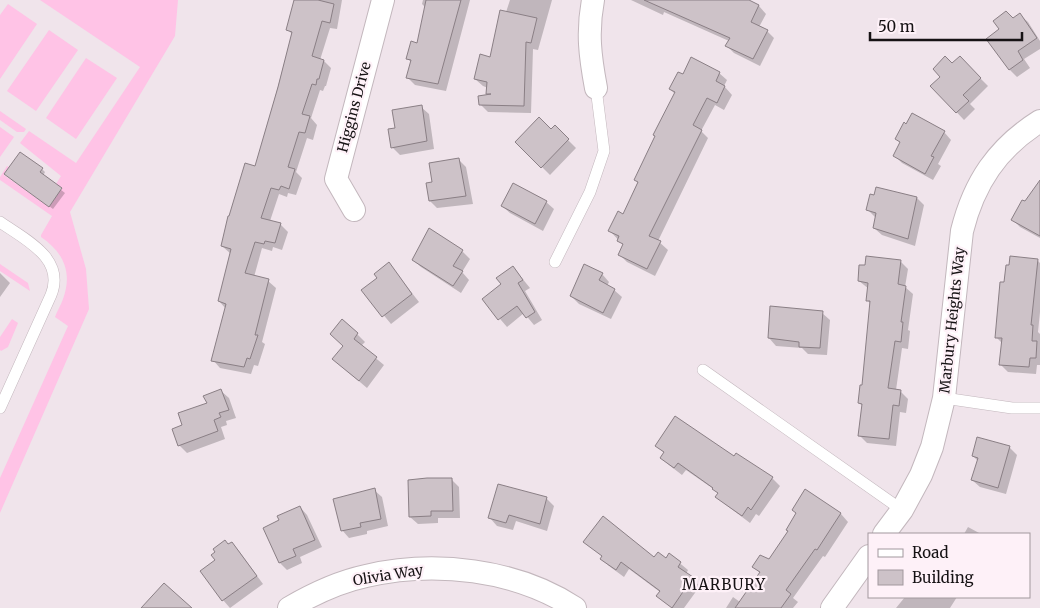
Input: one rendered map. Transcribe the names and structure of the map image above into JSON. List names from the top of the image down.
{
  "streets": {
    "street": ["Higgins Drive", "Marbury Heights Way", "Olivia Way"]
  },
  "districts": ["MARBURY"],
  "legend": ["Road", "Building"],
  "scale_bar": "50 m"
}
